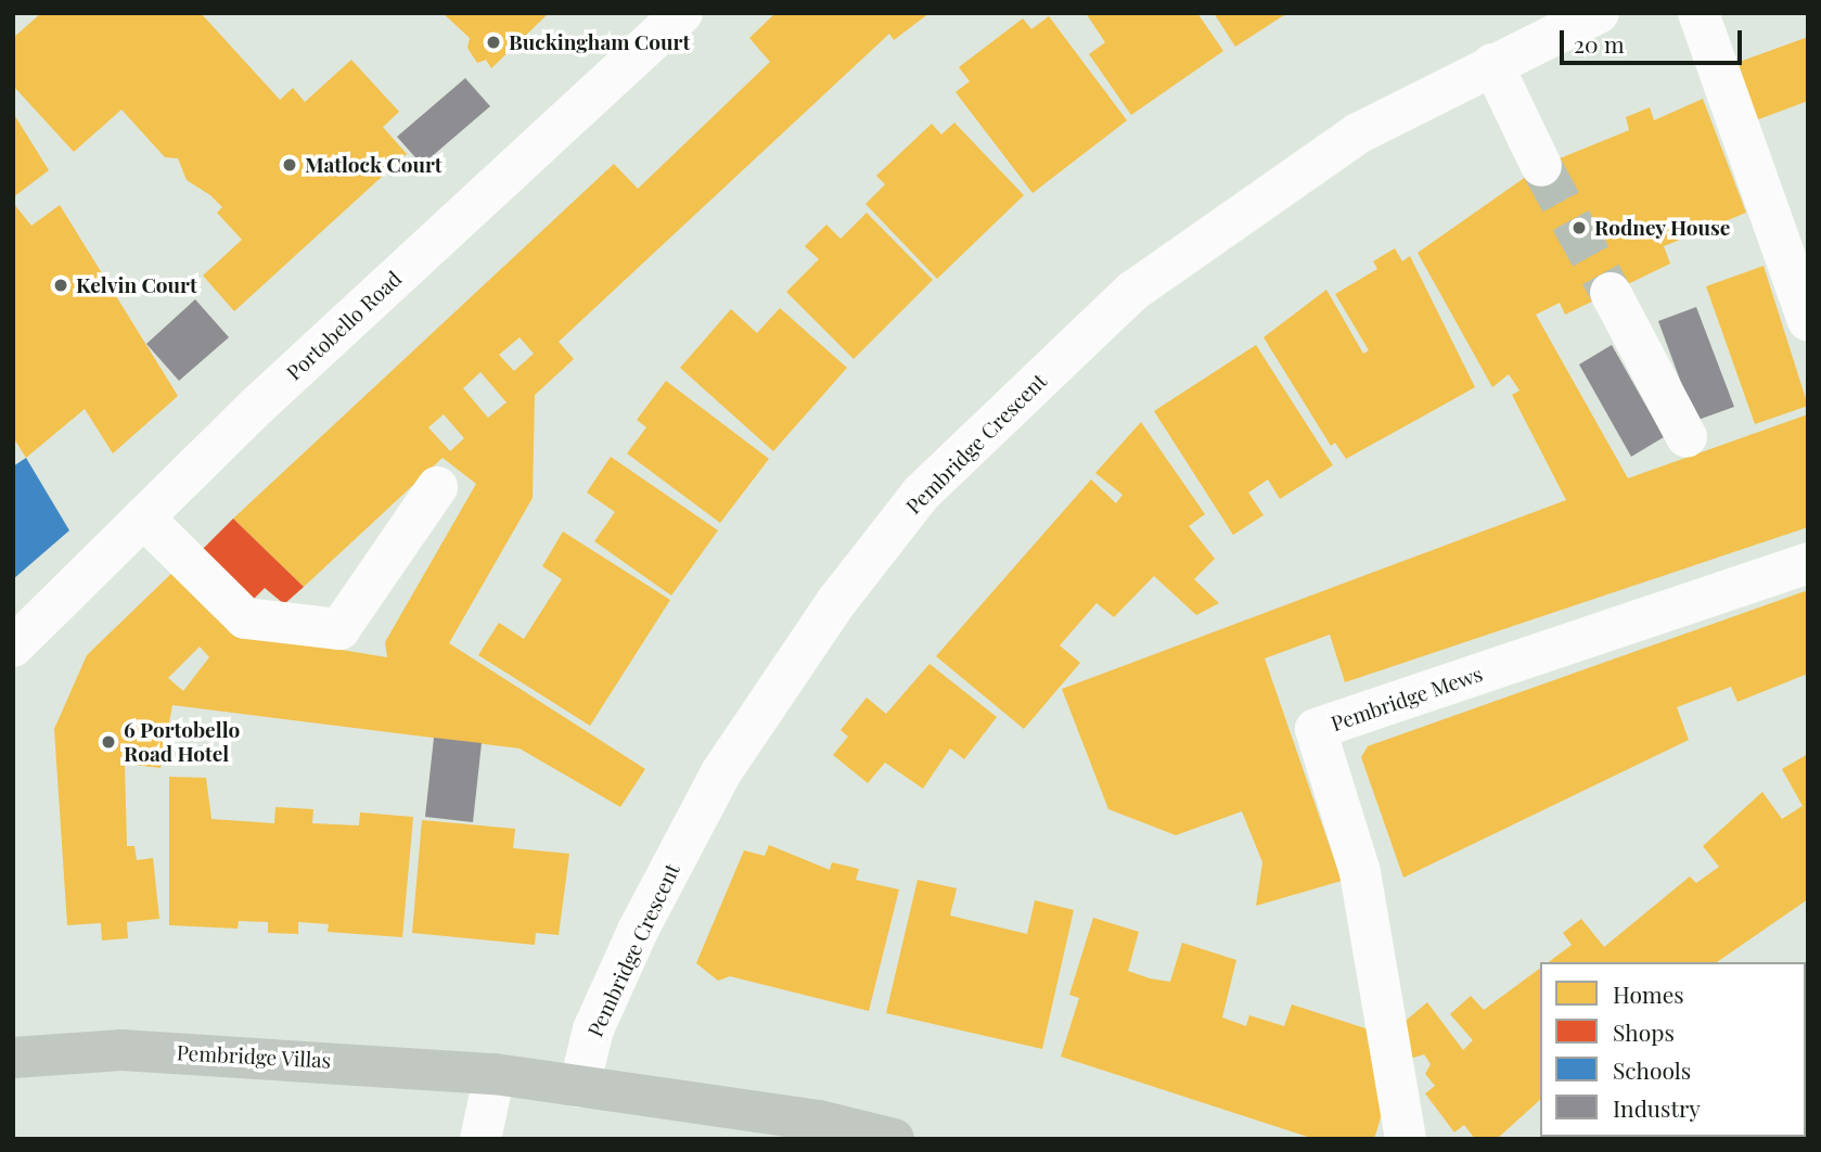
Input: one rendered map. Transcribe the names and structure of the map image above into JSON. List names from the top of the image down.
{
  "streets": {
    "main road": ["Pembridge Villas"],
    "street": ["Portobello Road", "Pembridge Crescent", "Pembridge Mews"]
  },
  "crossings": [
    ["Pembridge Crescent", "Pembridge Villas"]
  ],
  "places": [
    "Buckingham Court",
    "Matlock Court",
    "Rodney House",
    "Kelvin Court",
    "6 Portobello Road Hotel"
  ],
  "legend": [
    "Homes",
    "Shops",
    "Schools",
    "Industry"
  ],
  "scale_bar": "20 m"
}
